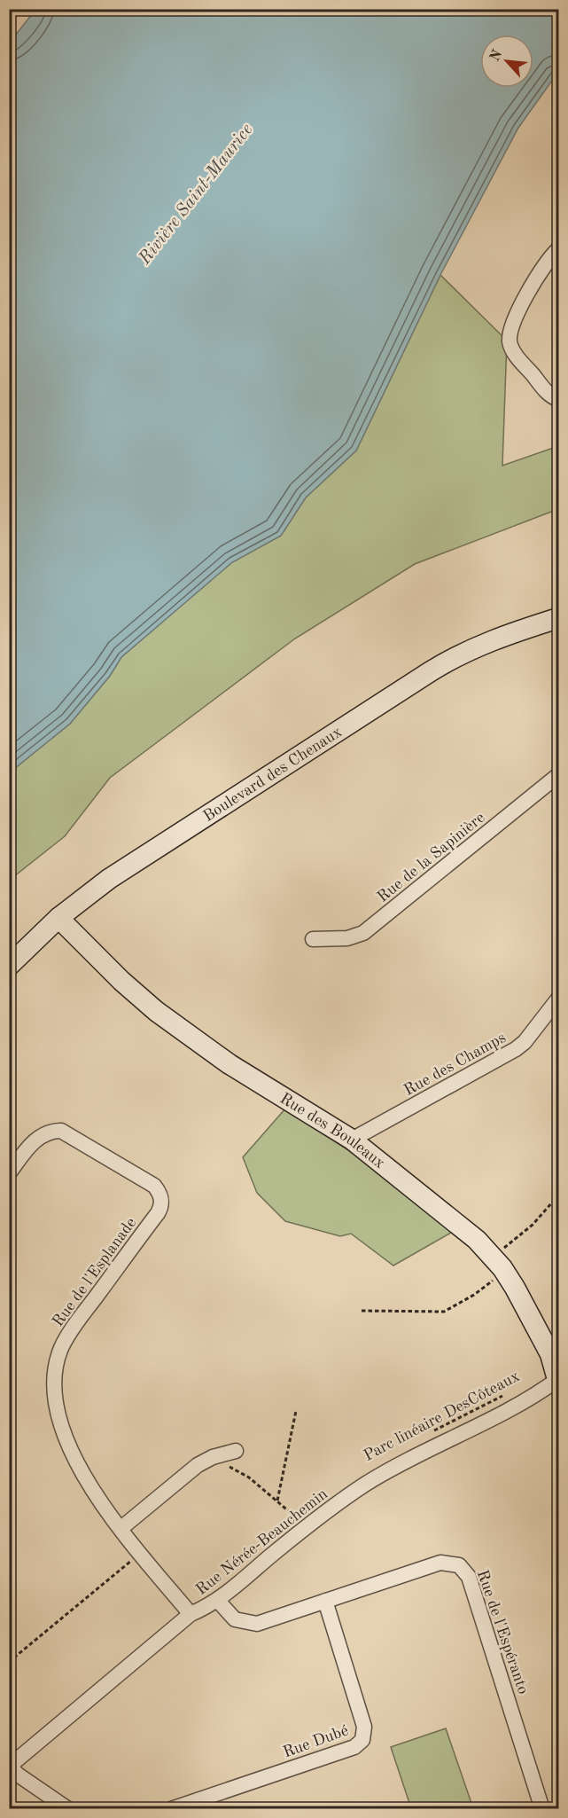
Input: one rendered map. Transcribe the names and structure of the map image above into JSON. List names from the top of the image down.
{
  "streets": {
    "street": [
      "Boulevard des Chenaux",
      "Rue de la Sapinière",
      "Rue des Champs",
      "Rue des Bouleaux",
      "Rue de l'Esplanade",
      "Rue Nérée-Beauchemin",
      "Rue de l'Espéranto",
      "Rue Dubé"
    ],
    "path": ["Parc linéaire DesCôteaux"]
  },
  "crossings": [
    ["Boulevard des Chenaux", "Rue des Bouleaux"],
    ["Rue des Champs", "Rue des Bouleaux"],
    ["Rue des Bouleaux", "Rue Nérée-Beauchemin"],
    ["Rue de l'Esplanade", "Rue Nérée-Beauchemin"],
    ["Rue Nérée-Beauchemin", "Rue de l'Espéranto"],
    ["Rue de l'Espéranto", "Rue Dubé"]
  ],
  "water": ["Rivière Saint-Maurice"],
  "north": "top left"
}
